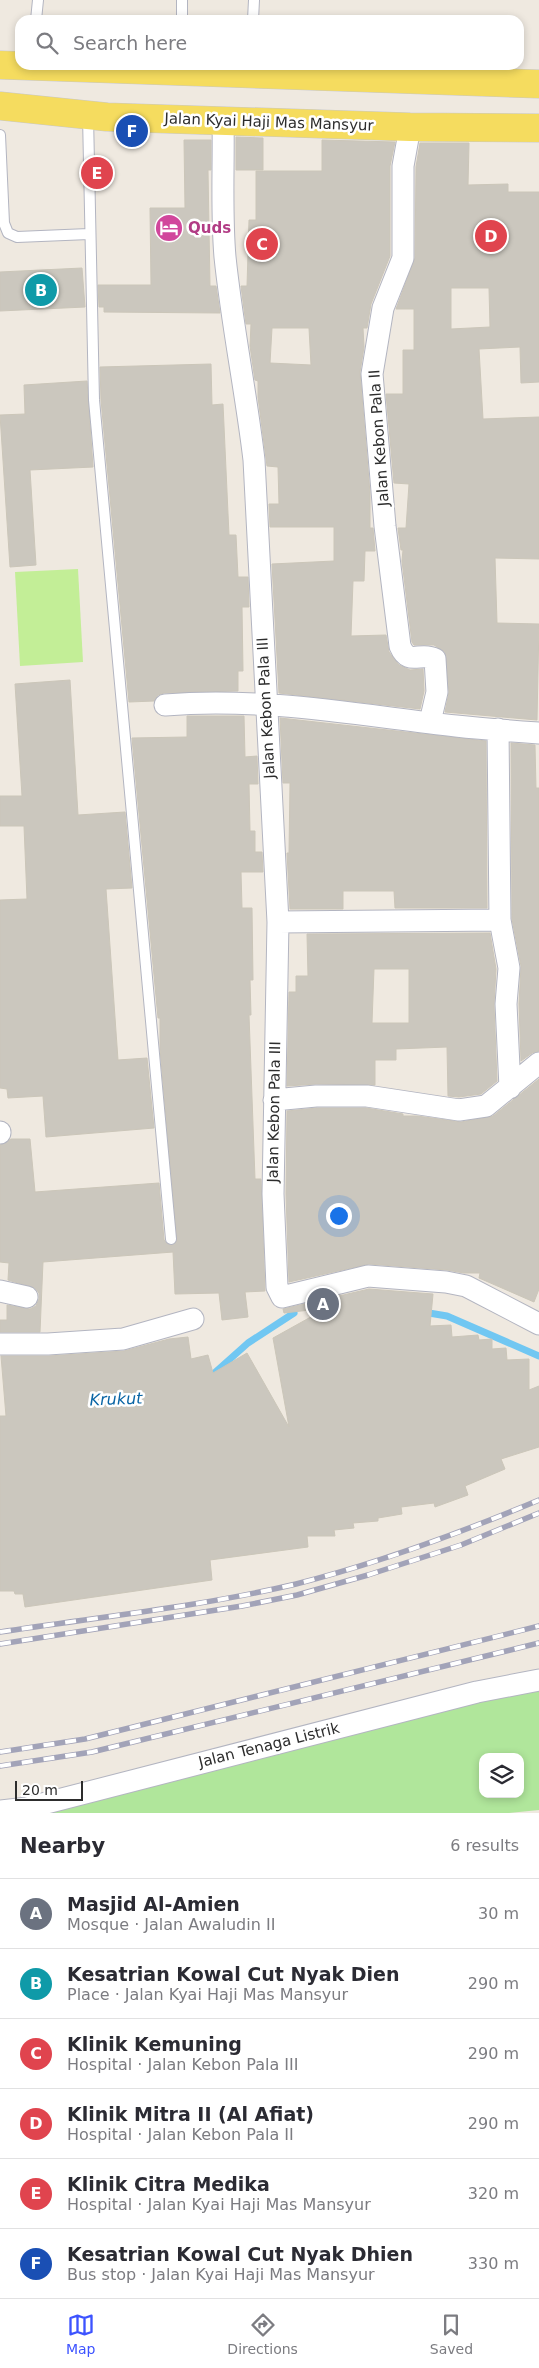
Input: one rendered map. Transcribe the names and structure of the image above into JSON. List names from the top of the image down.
{
  "streets": {
    "main road": ["Jalan Kyai Haji Mas Mansyur"],
    "street": ["Jalan Kebon Pala II", "Jalan Kebon Pala III", "Jalan Tenaga Listrik"]
  },
  "crossings": [
    ["Jalan Kyai Haji Mas Mansyur", "Jalan Kebon Pala II"],
    ["Jalan Kyai Haji Mas Mansyur", "Jalan Kebon Pala III"]
  ],
  "water": ["Krukut"],
  "places": {
    "hotel": ["Quds"]
  },
  "scale_bar": "20 m",
  "page": {
    "search": "Search here",
    "pins": [
      "F",
      "E",
      "D",
      "C",
      "B",
      "A"
    ],
    "scale": "20 m",
    "heading": ["Nearby", "6 results"],
    "list": [
      {
        "mark": "A",
        "name": "Masjid Al-Amien",
        "note": "Mosque · Jalan Awaludin II",
        "value": "30 m"
      },
      {
        "mark": "B",
        "name": "Kesatrian Kowal Cut Nyak Dien",
        "note": "Place · Jalan Kyai Haji Mas Mansyur",
        "value": "290 m"
      },
      {
        "mark": "C",
        "name": "Klinik Kemuning",
        "note": "Hospital · Jalan Kebon Pala III",
        "value": "290 m"
      },
      {
        "mark": "D",
        "name": "Klinik Mitra II (Al Afiat)",
        "note": "Hospital · Jalan Kebon Pala II",
        "value": "290 m"
      },
      {
        "mark": "E",
        "name": "Klinik Citra Medika",
        "note": "Hospital · Jalan Kyai Haji Mas Mansyur",
        "value": "320 m"
      },
      {
        "mark": "F",
        "name": "Kesatrian Kowal Cut Nyak Dhien",
        "note": "Bus stop · Jalan Kyai Haji Mas Mansyur",
        "value": "330 m"
      }
    ],
    "nav": ["Map", "Directions", "Saved"]
  }
}
